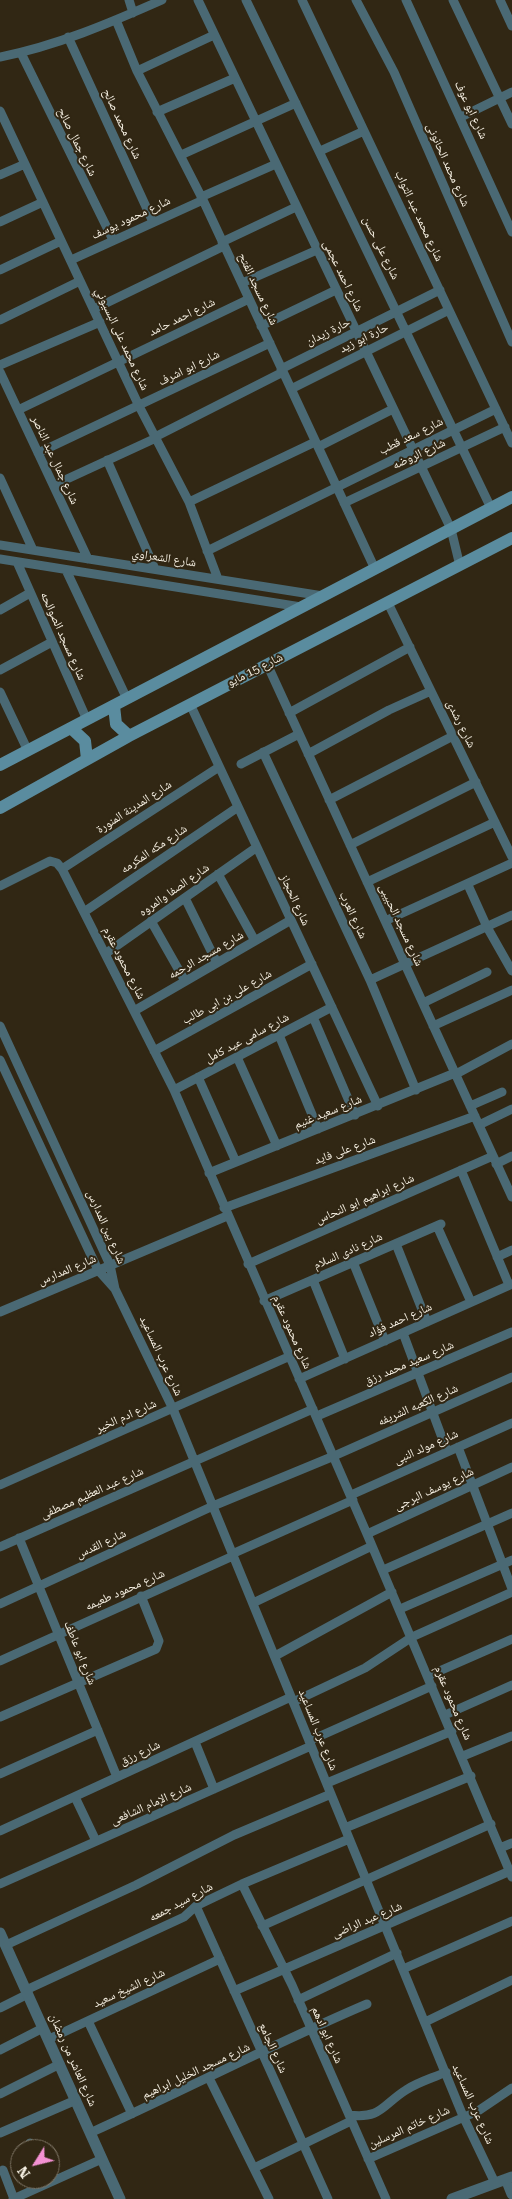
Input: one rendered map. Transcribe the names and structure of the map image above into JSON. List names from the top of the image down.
{
  "streets": {
    "main road": ["شارع 15 مايو"],
    "street": [
      "شارع ابو عوف",
      "شارع محمد صالح",
      "شارع جمال صالح",
      "شارع محمد الحانونى",
      "شارع محمد عبد التواب",
      "شارع محمود يوسف",
      "شارع على حسن",
      "شارع احمد عجمى",
      "شارع مسجد الفتح",
      "شارع احمد حامد",
      "حارة زيدان",
      "حارة ابو زيد",
      "شارع محمد على البسيوني",
      "شارع ابو اشرف",
      "شارع سعد قطب",
      "شارع الروضه",
      "شارع جمال عبد الناصر",
      "شارع الشعراوي",
      "شارع مسجد الصوالحه",
      "شارع رشدى",
      "شارع المدينة المنورة",
      "شارع مكه المكرمه",
      "شارع الصفا والمروه",
      "شارع الحجاز",
      "شارع العرب",
      "شارع مسجد الحبيبى",
      "شارع مسجد الرحمه",
      "شارع محمود عقرم",
      "شارع على بن ابى طالب",
      "شارع سامى عيد كامل",
      "شارع سعيد غنيم",
      "شارع على فايد",
      "شارع ابراهيم ابو النحاس",
      "شارع بين المدارس",
      "شارع نادى السلام",
      "شارع المدارس",
      "شارع احمد فؤاد",
      "شارع عرب المساعيد",
      "شارع سعيد محمد رزق",
      "شارع الكعبه الشريفه",
      "شارع ادم الخير",
      "شارع مولد النبى",
      "شارع يوسف البرجى",
      "شارع عبد العظيم مصطفى",
      "شارع القدس",
      "شارع محمود طعيمه",
      "شارع ابو عاطف",
      "شارع رزق",
      "شارع الإمام الشافعى",
      "شارع سيد جمعه",
      "شارع عبد الراضى",
      "شارع الشيخ سعيد",
      "شارع ابو ادهم",
      "شارع الجامع",
      "شارع العاشر من رمضان",
      "شارع مسجد الخليل ابراهيم",
      "شارع خاتم المرسلين"
    ]
  },
  "crossings": [
    ["شارع محمد صالح", "شارع محمود يوسف"],
    ["شارع جمال صالح", "شارع محمود يوسف"],
    ["شارع محمد عبد التواب", "حارة زيدان"],
    ["شارع محمد عبد التواب", "حارة ابو زيد"],
    ["شارع محمد عبد التواب", "شارع سعد قطب"],
    ["شارع محمد عبد التواب", "شارع الروضه"],
    ["شارع محمود يوسف", "شارع احمد عجمى"],
    ["شارع محمود يوسف", "شارع مسجد الفتح"],
    ["شارع محمود يوسف", "شارع محمد على البسيوني"],
    ["شارع على حسن", "حارة زيدان"],
    ["شارع على حسن", "حارة ابو زيد"],
    ["شارع على حسن", "شارع سعد قطب"],
    ["شارع على حسن", "شارع الروضه"],
    ["شارع احمد عجمى", "حارة زيدان"],
    ["شارع احمد عجمى", "حارة ابو زيد"],
    ["شارع احمد عجمى", "شارع سعد قطب"],
    ["شارع احمد عجمى", "شارع الروضه"],
    ["شارع احمد عجمى", "شارع 15 مايو"],
    ["شارع مسجد الفتح", "شارع احمد حامد"],
    ["شارع مسجد الفتح", "حارة زيدان"],
    ["شارع مسجد الفتح", "حارة ابو زيد"],
    ["شارع مسجد الفتح", "شارع ابو اشرف"],
    ["شارع مسجد الفتح", "شارع سعد قطب"],
    ["شارع مسجد الفتح", "شارع الروضه"],
    ["شارع احمد حامد", "شارع محمد على البسيوني"],
    ["شارع احمد حامد", "شارع جمال عبد الناصر"],
    ["حارة زيدان", "شارع محمد على البسيوني"],
    ["حارة زيدان", "شارع جمال عبد الناصر"],
    ["شارع محمد على البسيوني", "شارع ابو اشرف"],
    ["شارع محمد على البسيوني", "شارع سعد قطب"],
    ["شارع محمد على البسيوني", "شارع الشعراوي"],
    ["شارع ابو اشرف", "شارع جمال عبد الناصر"],
    ["شارع جمال عبد الناصر", "شارع الشعراوي"],
    ["شارع 15 مايو", "شارع رشدى"],
    ["شارع 15 مايو", "شارع الحجاز"],
    ["شارع 15 مايو", "شارع مسجد الحبيبى"],
    ["شارع المدينة المنورة", "شارع الحجاز"],
    ["شارع المدينة المنورة", "شارع محمود عقرم"],
    ["شارع مكه المكرمه", "شارع الحجاز"],
    ["شارع مكه المكرمه", "شارع محمود عقرم"],
    ["شارع الصفا والمروه", "شارع الحجاز"],
    ["شارع الصفا والمروه", "شارع محمود عقرم"],
    ["شارع الحجاز", "شارع مسجد الرحمه"],
    ["شارع الحجاز", "شارع على بن ابى طالب"],
    ["شارع الحجاز", "شارع سامى عيد كامل"],
    ["شارع الحجاز", "شارع سعيد غنيم"],
    ["شارع العرب", "شارع سعيد غنيم"],
    ["شارع مسجد الحبيبى", "شارع سعيد غنيم"],
    ["شارع مسجد الحبيبى", "شارع على فايد"],
    ["شارع مسجد الحبيبى", "شارع ابراهيم ابو النحاس"],
    ["شارع مسجد الرحمه", "شارع محمود عقرم"],
    ["شارع محمود عقرم", "شارع على بن ابى طالب"],
    ["شارع محمود عقرم", "شارع سامى عيد كامل"],
    ["شارع محمود عقرم", "شارع سعيد غنيم"],
    ["شارع محمود عقرم", "شارع على فايد"],
    ["شارع محمود عقرم", "شارع ابراهيم ابو النحاس"],
    ["شارع محمود عقرم", "شارع نادى السلام"],
    ["شارع محمود عقرم", "شارع المدارس"],
    ["شارع محمود عقرم", "شارع احمد فؤاد"],
    ["شارع محمود عقرم", "شارع سعيد محمد رزق"],
    ["شارع محمود عقرم", "شارع الكعبه الشريفه"],
    ["شارع محمود عقرم", "شارع ادم الخير"],
    ["شارع محمود عقرم", "شارع مولد النبى"],
    ["شارع محمود عقرم", "شارع يوسف البرجى"],
    ["شارع محمود عقرم", "شارع محمود طعيمه"],
    ["شارع محمود عقرم", "شارع رزق"],
    ["شارع محمود عقرم", "شارع الإمام الشافعى"],
    ["شارع محمود عقرم", "شارع عبد الراضى"],
    ["شارع على فايد", "شارع المدارس"],
    ["شارع بين المدارس", "شارع المدارس"],
    ["شارع بين المدارس", "شارع عرب المساعيد"],
    ["شارع نادى السلام", "شارع احمد فؤاد"],
    ["شارع عرب المساعيد", "شارع سعيد محمد رزق"],
    ["شارع عرب المساعيد", "شارع الكعبه الشريفه"],
    ["شارع عرب المساعيد", "شارع ادم الخير"],
    ["شارع عرب المساعيد", "شارع عبد العظيم مصطفى"],
    ["شارع عرب المساعيد", "شارع القدس"],
    ["شارع عرب المساعيد", "شارع محمود طعيمه"],
    ["شارع عرب المساعيد", "شارع رزق"],
    ["شارع عرب المساعيد", "شارع الإمام الشافعى"],
    ["شارع عرب المساعيد", "شارع سيد جمعه"],
    ["شارع عرب المساعيد", "شارع عبد الراضى"],
    ["شارع عرب المساعيد", "شارع خاتم المرسلين"],
    ["شارع سعيد محمد رزق", "شارع عبد العظيم مصطفى"],
    ["شارع الكعبه الشريفه", "شارع القدس"],
    ["شارع مولد النبى", "شارع محمود طعيمه"],
    ["شارع عبد العظيم مصطفى", "شارع ابو عاطف"],
    ["شارع القدس", "شارع ابو عاطف"],
    ["شارع محمود طعيمه", "شارع ابو عاطف"],
    ["شارع ابو عاطف", "شارع رزق"],
    ["شارع سيد جمعه", "شارع ابو ادهم"],
    ["شارع سيد جمعه", "شارع الجامع"],
    ["شارع سيد جمعه", "شارع العاشر من رمضان"],
    ["شارع عبد الراضى", "شارع ابو ادهم"],
    ["شارع عبد الراضى", "شارع الجامع"],
    ["شارع الشيخ سعيد", "شارع الجامع"],
    ["شارع الشيخ سعيد", "شارع العاشر من رمضان"],
    ["شارع ابو ادهم", "شارع مسجد الخليل ابراهيم"],
    ["شارع ابو ادهم", "شارع خاتم المرسلين"],
    ["شارع الجامع", "شارع مسجد الخليل ابراهيم"],
    ["شارع العاشر من رمضان", "شارع مسجد الخليل ابراهيم"]
  ],
  "north": "bottom left"
}
